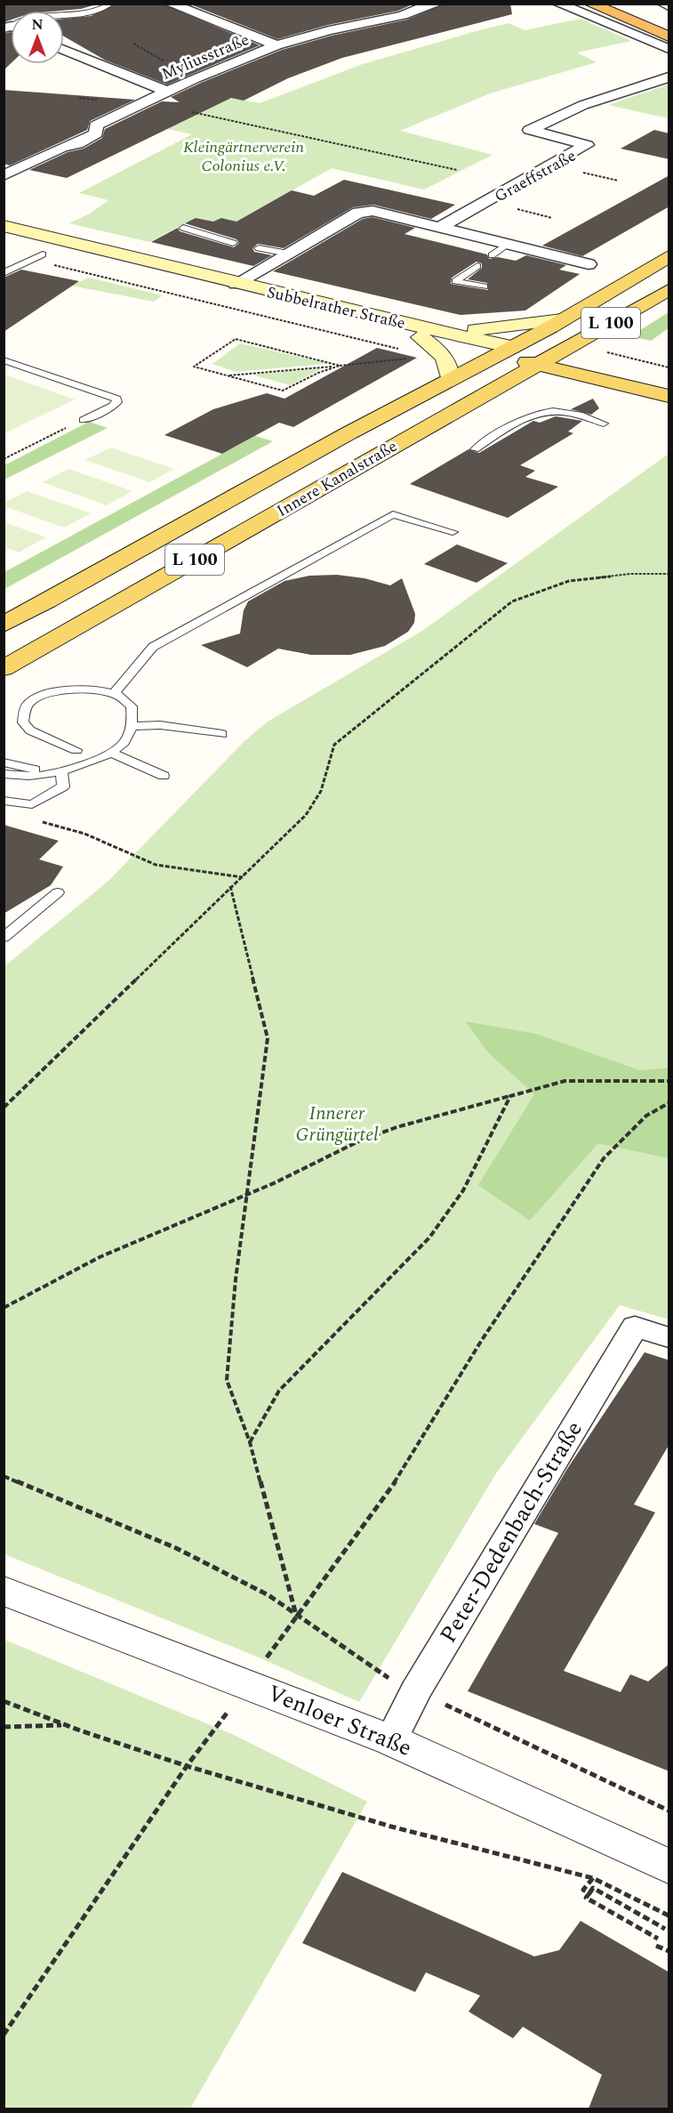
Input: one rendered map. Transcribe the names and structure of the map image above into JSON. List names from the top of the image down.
{
  "streets": {
    "main road": ["Subbelrather Straße", "L 100", "Innere Kanalstraße"],
    "street": [
      "Myliusstraße",
      "Graeffstraße",
      "Peter-Dedenbach-Straße",
      "Venloer Straße"
    ]
  },
  "crossings": [
    ["Subbelrather Straße", "L 100"],
    ["Subbelrather Straße", "Innere Kanalstraße"],
    ["L 100", "Innere Kanalstraße"],
    ["Peter-Dedenbach-Straße", "Venloer Straße"]
  ],
  "parks": ["Kleingärtnerverein Colonius e.V.", "Innerer Grüngürtel"],
  "north": "top"
}
